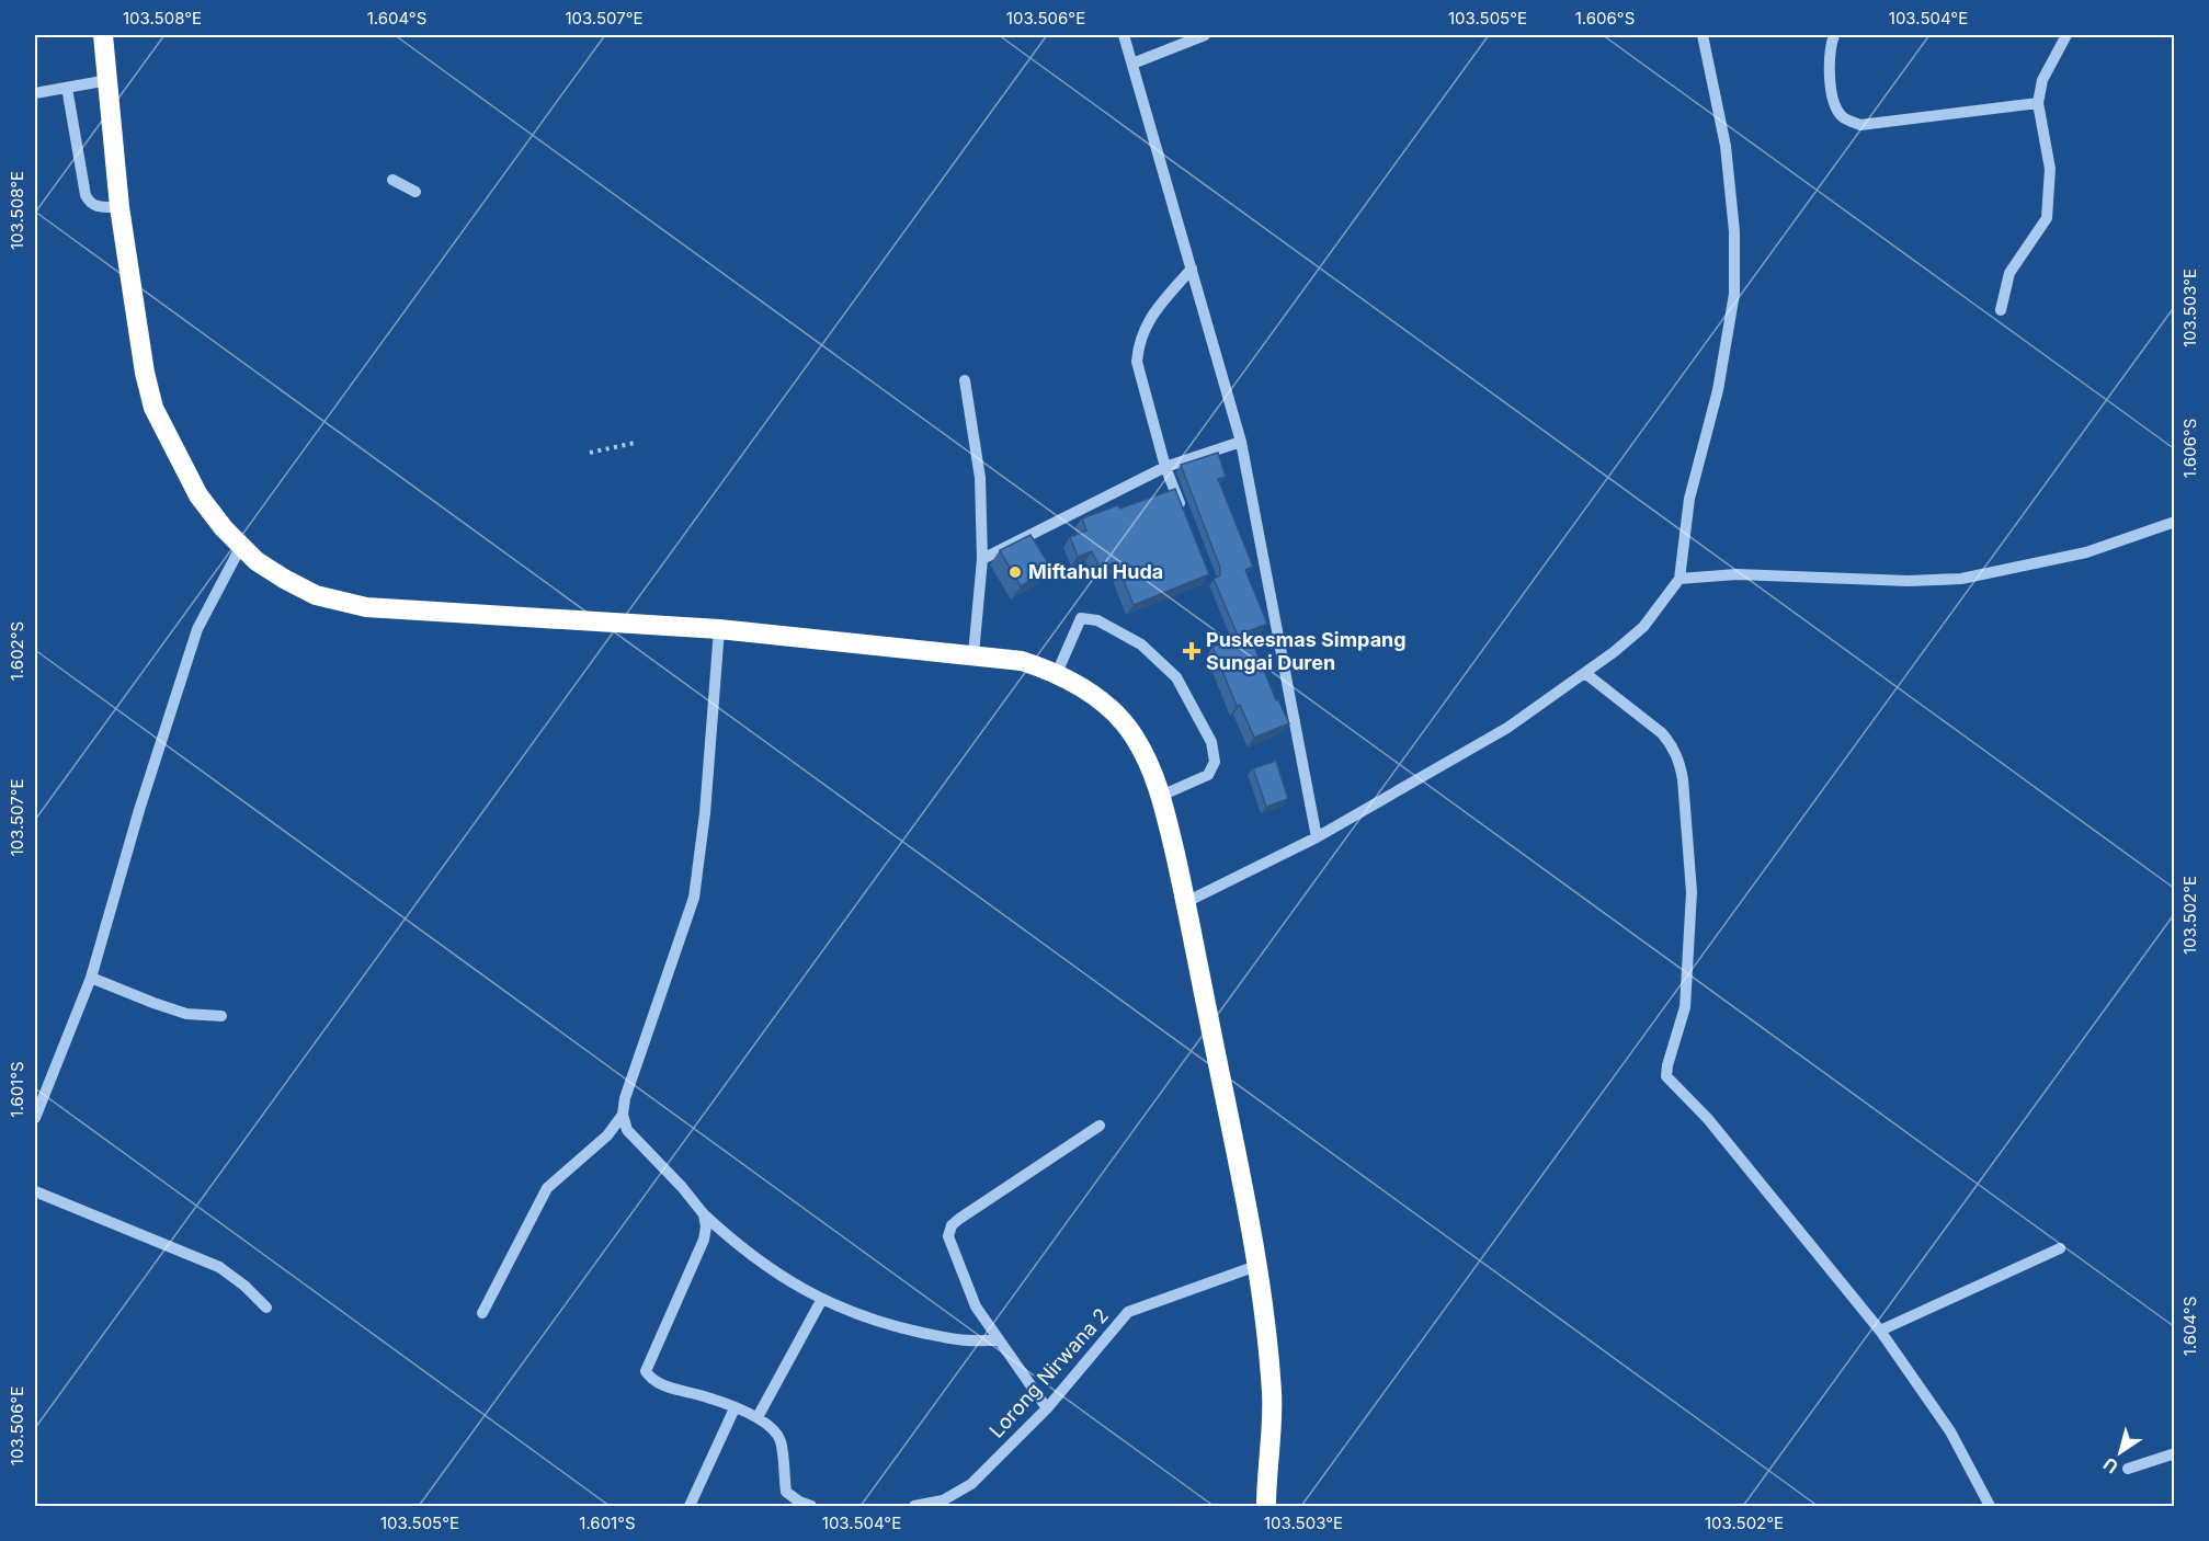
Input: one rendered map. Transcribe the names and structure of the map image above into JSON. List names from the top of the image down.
{
  "streets": {
    "street": ["Lorong Nirwana 2"]
  },
  "places": {
    "other": ["Miftahul Huda"],
    "health": ["Puskesmas Simpang Sungai Duren"]
  },
  "north": "bottom left",
  "coordinates": [
    "103.508°E",
    "1.604°S",
    "103.507°E",
    "103.506°E",
    "103.505°E",
    "1.606°S",
    "103.504°E",
    "103.503°E",
    "1.602°S",
    "103.502°E",
    "1.601°S"
  ]
}
